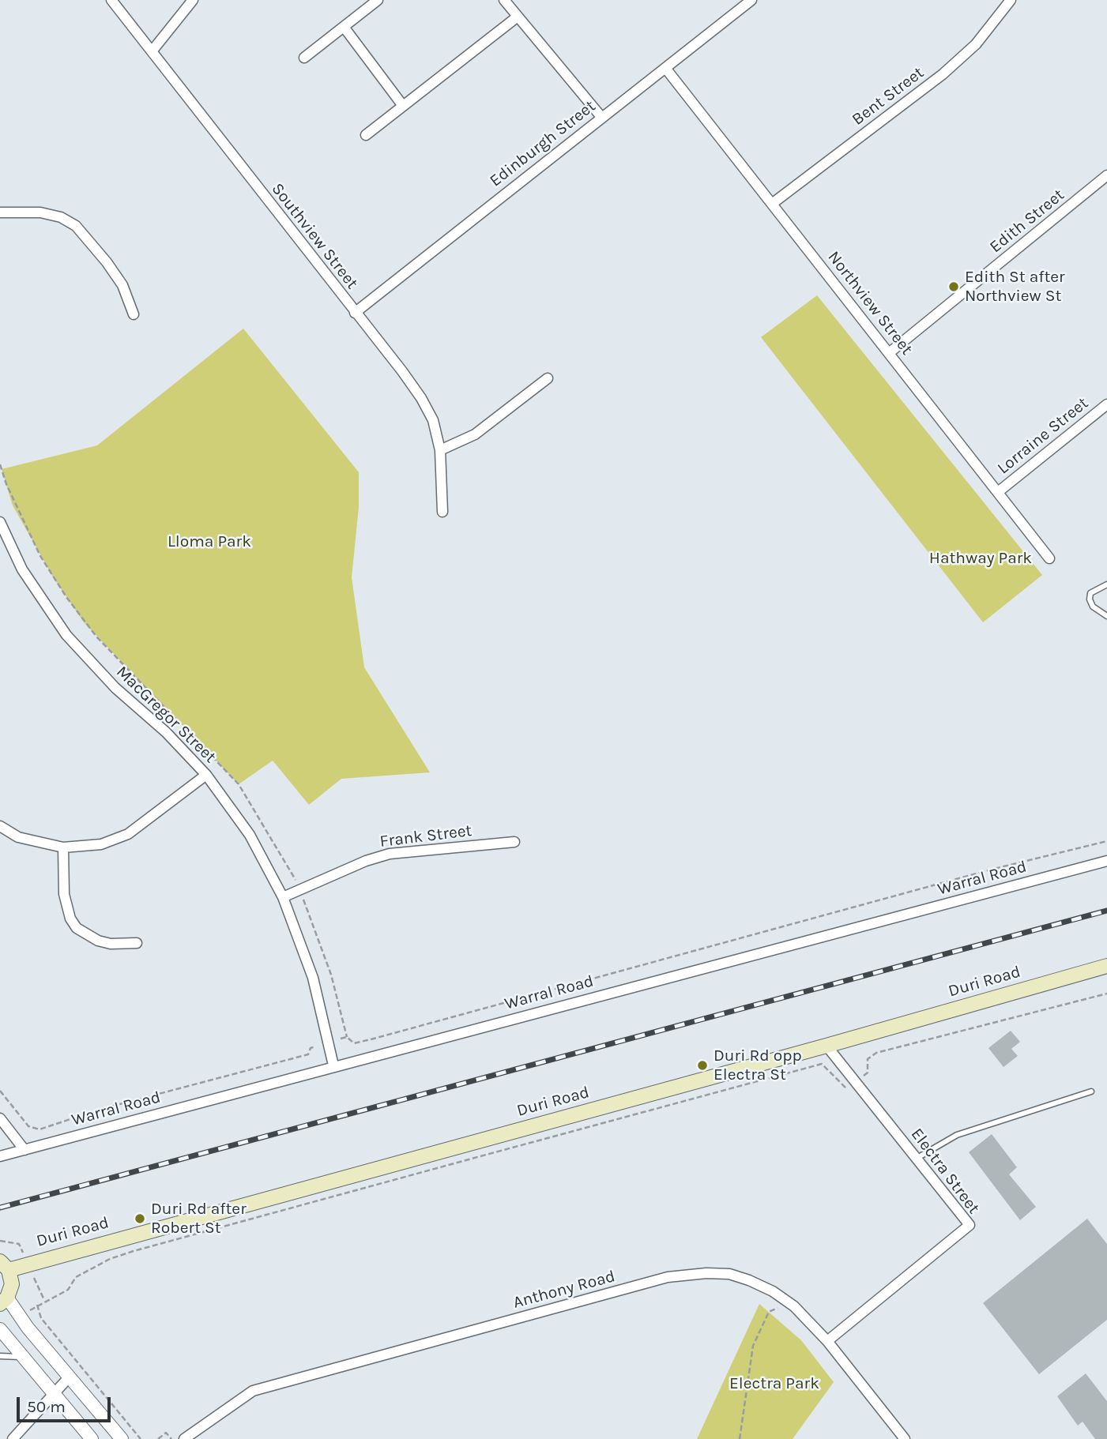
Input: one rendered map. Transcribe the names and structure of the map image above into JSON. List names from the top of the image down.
{
  "streets": {
    "main road": ["Duri Road"],
    "street": [
      "Bent Street",
      "Edinburgh Street",
      "Edith Street",
      "Southview Street",
      "Northview Street",
      "Lorraine Street",
      "MacGregor Street",
      "Frank Street",
      "Warral Road",
      "Electra Street",
      "Anthony Road"
    ]
  },
  "crossings": [
    ["Bent Street", "Northview Street"],
    ["Edinburgh Street", "Southview Street"],
    ["Edinburgh Street", "Northview Street"],
    ["Edith Street", "Northview Street"],
    ["Northview Street", "Lorraine Street"],
    ["MacGregor Street", "Frank Street"],
    ["MacGregor Street", "Warral Road"],
    ["Duri Road", "Electra Street"],
    ["Electra Street", "Anthony Road"]
  ],
  "parks": ["Lloma Park", "Hathway Park", "Electra Park"],
  "places": ["Edith St after Northview St", "Duri Rd opp Electra St", "Duri Rd after Robert St"],
  "scale_bar": "50 m"
}
